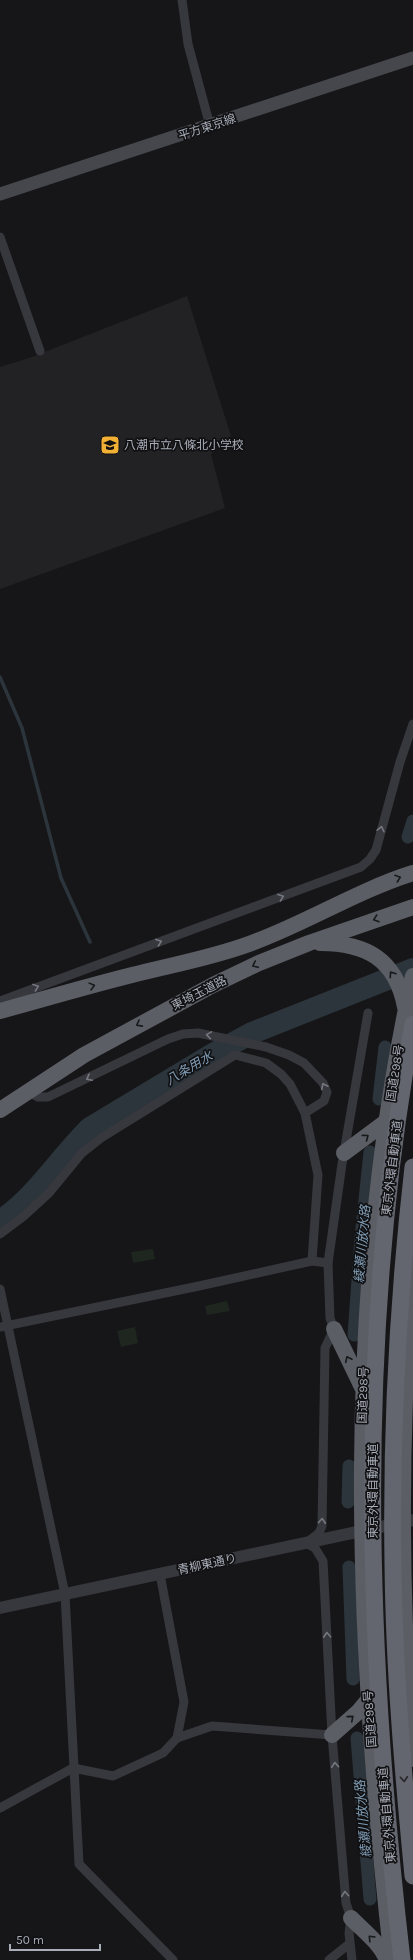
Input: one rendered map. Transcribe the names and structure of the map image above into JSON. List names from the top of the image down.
{
  "streets": {
    "highway": ["東埼玉道路", "国道298号", "東京外環自動車道"],
    "main road": ["平方東京線"],
    "street": ["青柳東通り"]
  },
  "crossings": [
    ["国道298号", "東京外環自動車道"],
    ["国道298号", "青柳東通り"]
  ],
  "water": ["八条用水", "綾瀬川放水路"],
  "places": {
    "school or university": ["八潮市立八條北小学校"]
  },
  "scale_bar": "50 m"
}
